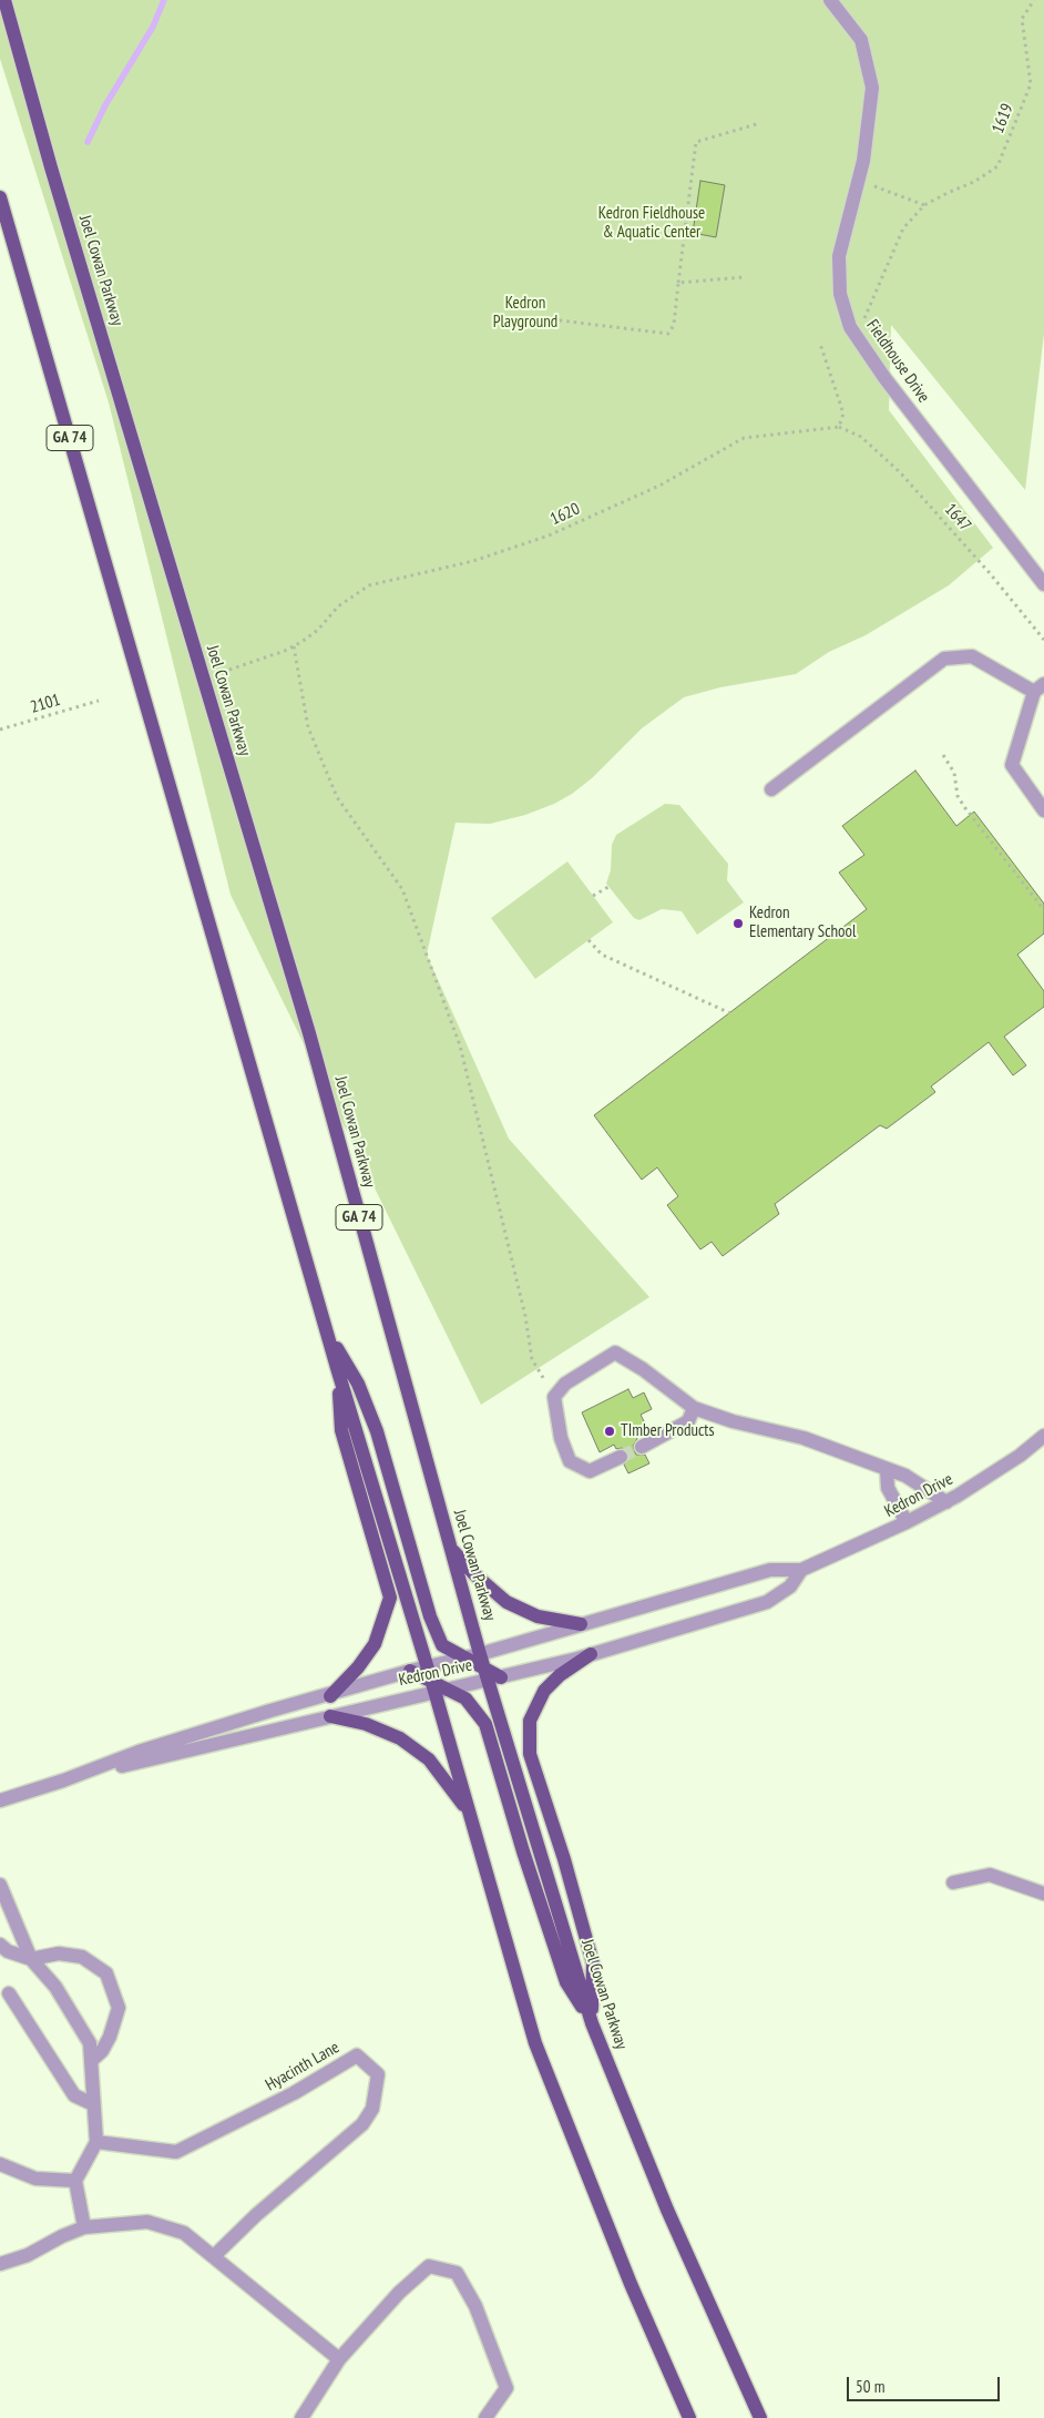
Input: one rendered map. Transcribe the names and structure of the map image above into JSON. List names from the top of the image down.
{
  "streets": {
    "main road": ["Joel Cowan Parkway", "GA 74"],
    "street": ["Fieldhouse Drive", "Kedron Drive", "Hyacinth Lane"],
    "path": [
      "1619",
      "1620",
      "1647",
      "2101"
    ]
  },
  "crossings": [
    ["1619", "Fieldhouse Drive"],
    ["Joel Cowan Parkway", "Kedron Drive"],
    ["GA 74", "Kedron Drive"],
    ["1620", "1647"]
  ],
  "parks": ["Kedron Fieldhouse & Aquatic Center", "Kedron Playground"],
  "places": ["Kedron Elementary School", "TImber Products"],
  "scale_bar": "50 m"
}
